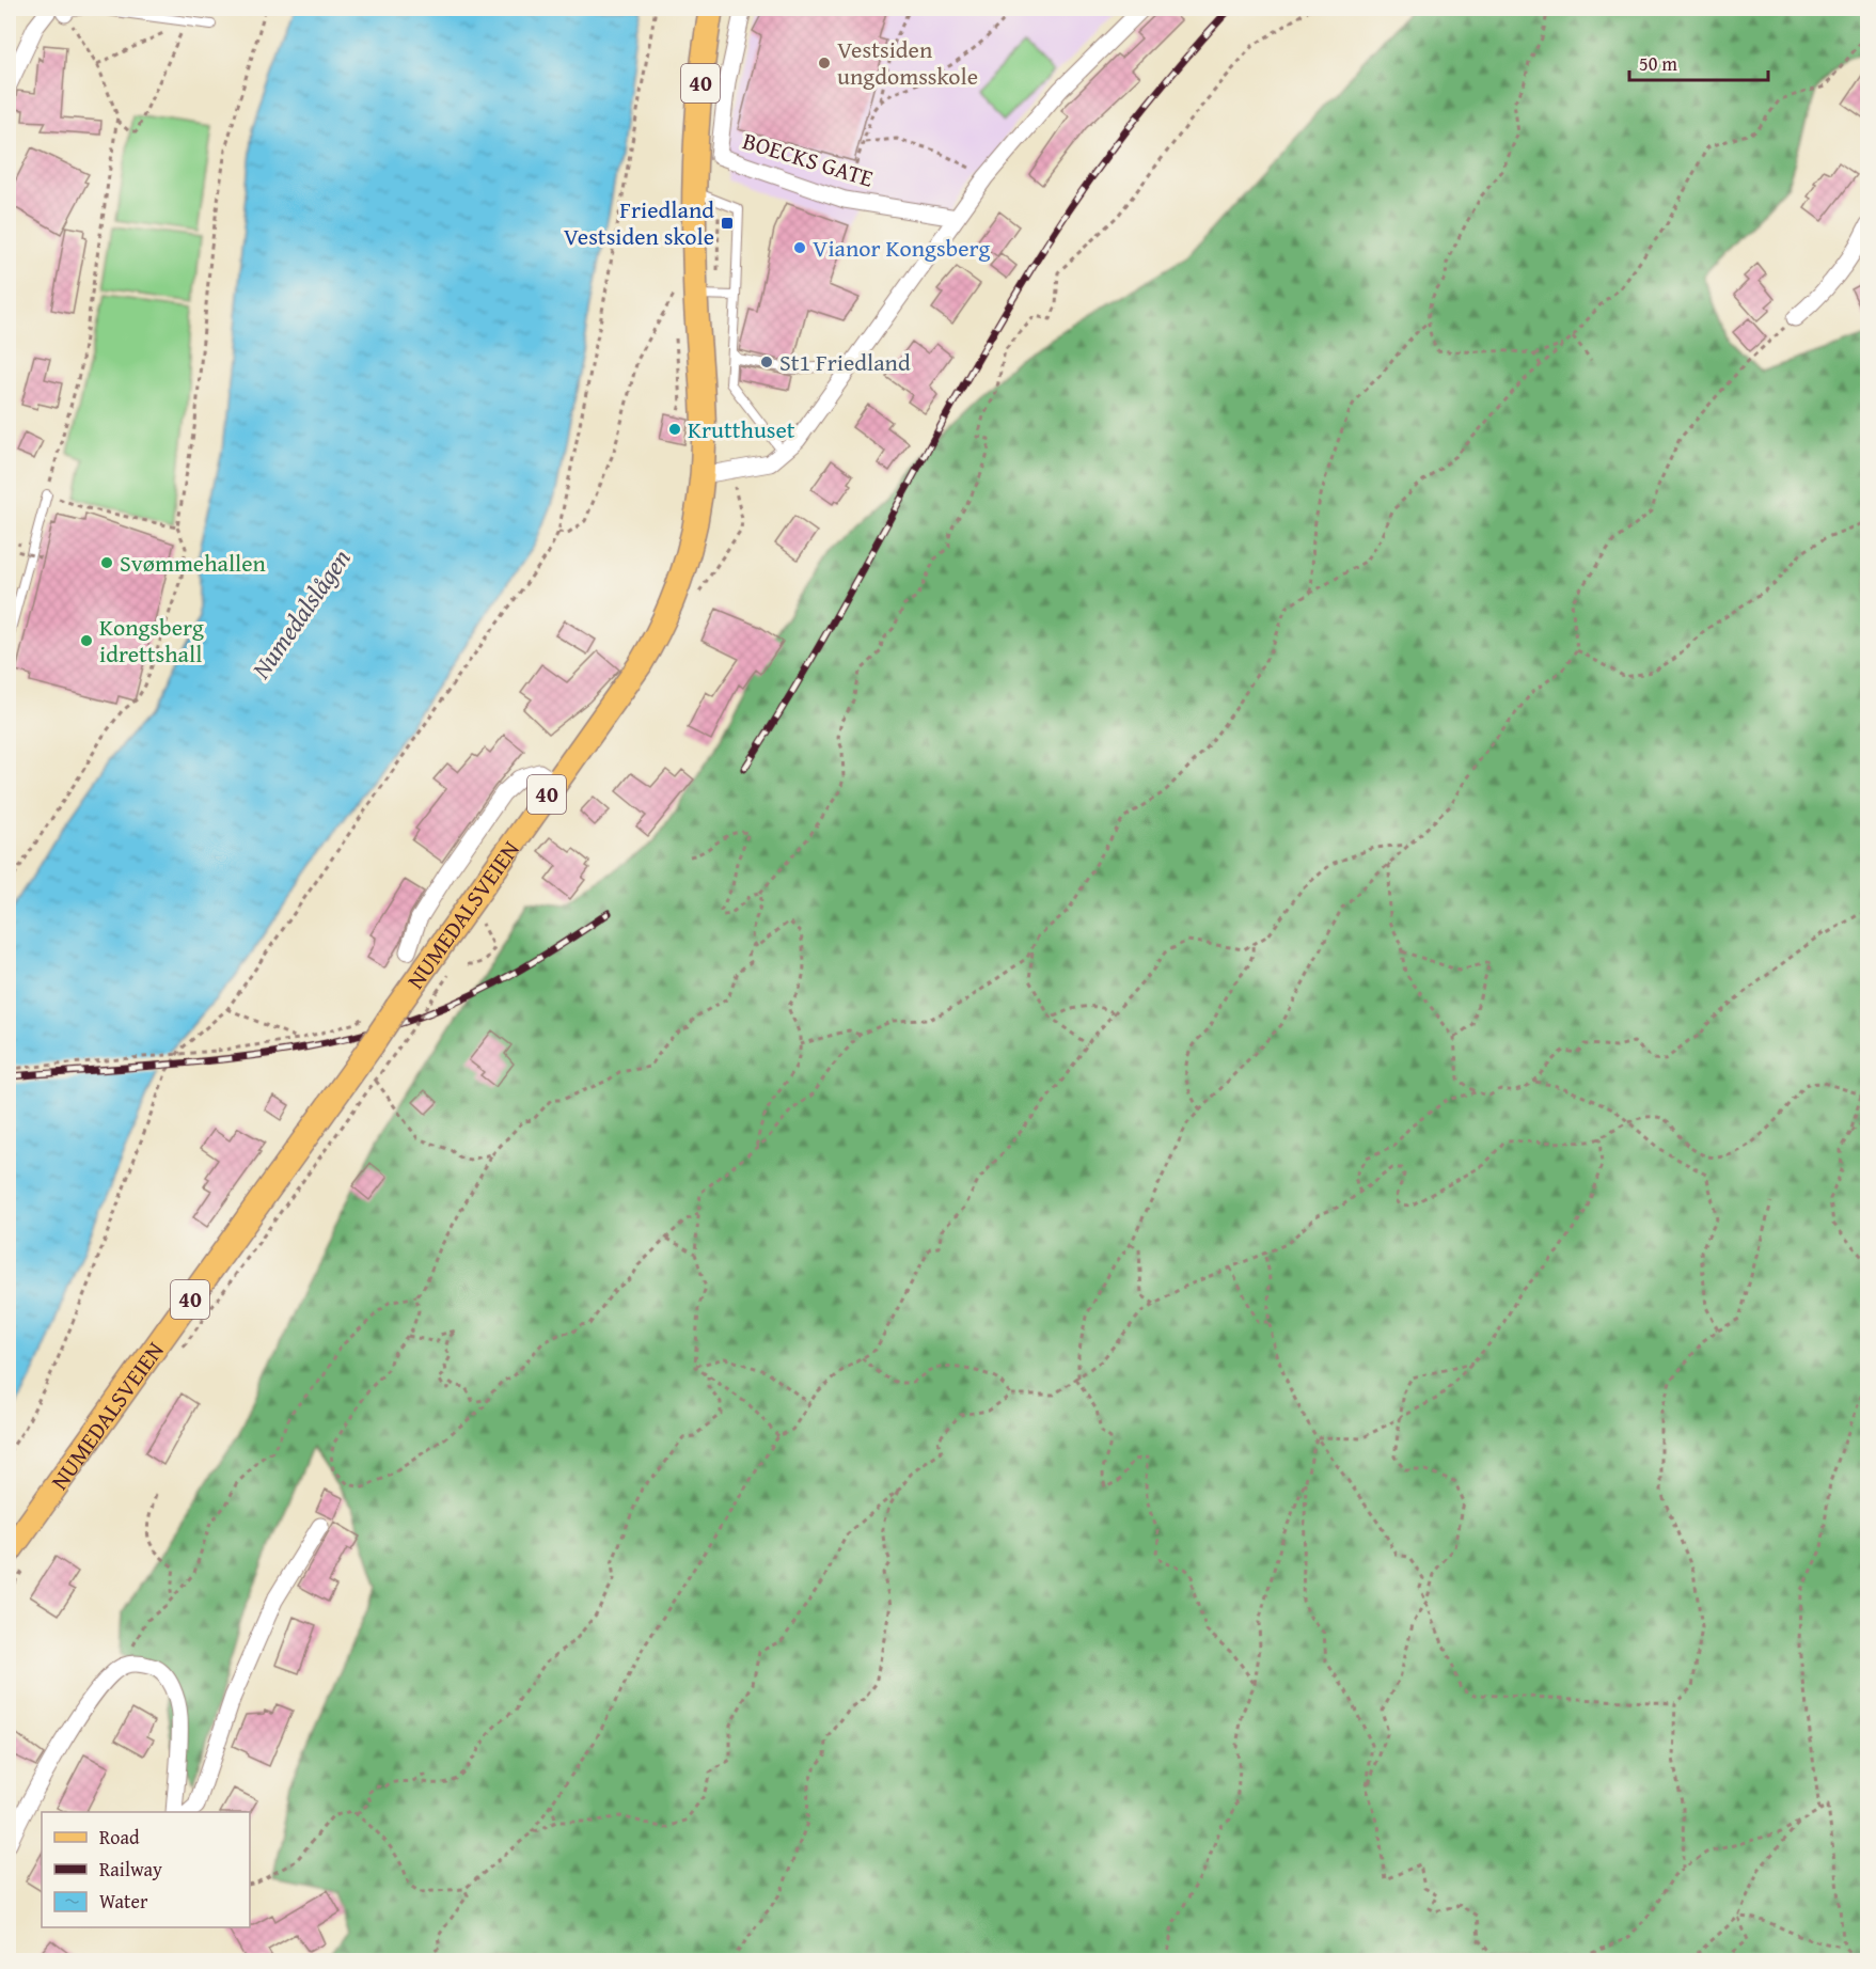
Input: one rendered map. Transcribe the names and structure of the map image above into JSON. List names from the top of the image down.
{
  "streets": {
    "main road": ["40", "NUMEDALSVEIEN"],
    "street": ["BOECKS GATE"]
  },
  "water": ["Numedalslågen"],
  "places": {
    "other": [
      "Vestsiden ungdomsskole",
      "Vianor Kongsberg",
      "St1 Friedland",
      "Krutthuset",
      "Svømmehallen",
      "Kongsberg idrettshall"
    ],
    "transit": ["Friedland Vestsiden skole"]
  },
  "legend": ["Road", "Railway", "Water"],
  "scale_bar": "50 m"
}
